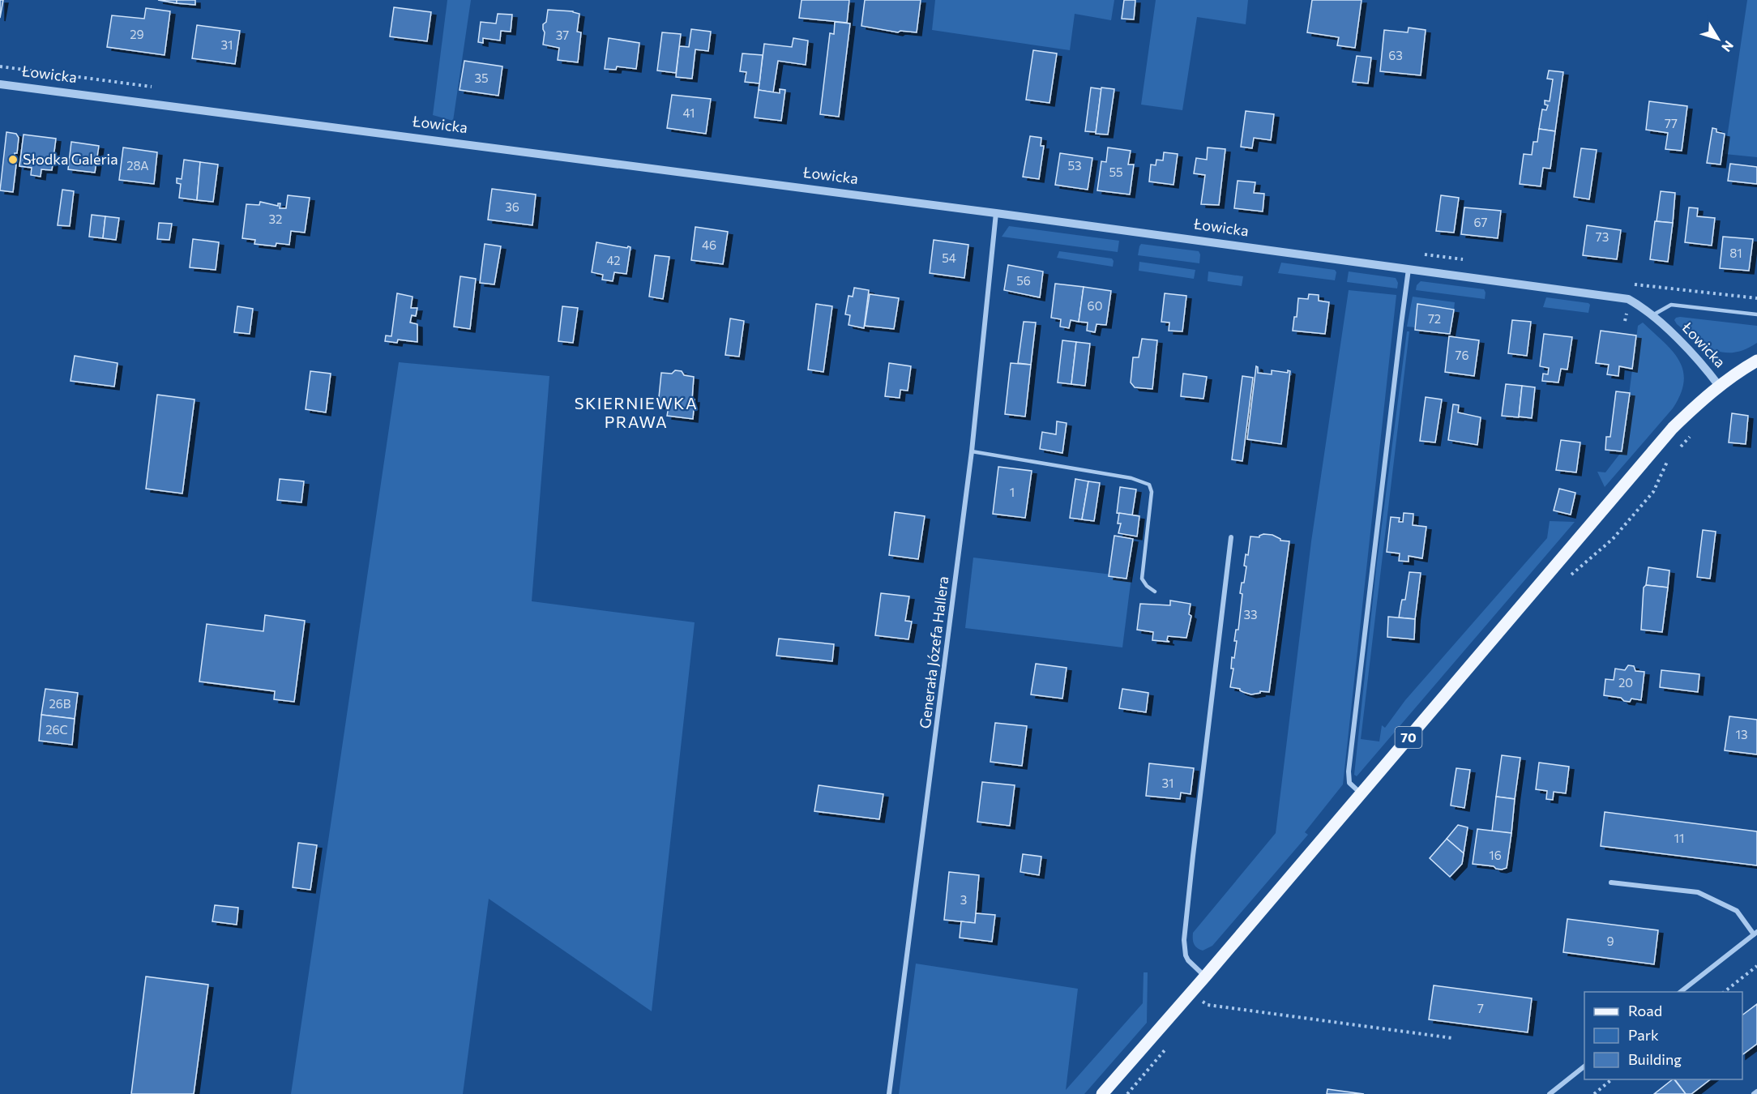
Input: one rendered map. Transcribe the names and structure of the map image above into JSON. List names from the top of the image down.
{
  "streets": {
    "main road": ["Łowicka", "70"],
    "street": ["Generała Józefa Hallera"]
  },
  "crossings": [
    ["Łowicka", "Generała Józefa Hallera"],
    ["Łowicka", "70"]
  ],
  "districts": ["SKIERNIEWKA PRAWA"],
  "places": ["Słodka Galeria"],
  "house_numbers": [
    "29",
    "37",
    "31",
    "63",
    "35",
    "41",
    "77",
    "28A",
    "53",
    "55",
    "36",
    "32",
    "67",
    "73",
    "46",
    "81",
    "54",
    "42",
    "56",
    "60",
    "72",
    "76",
    "1",
    "33",
    "20",
    "26B",
    "26C",
    "13",
    "31",
    "11",
    "16",
    "3",
    "9",
    "7"
  ],
  "legend": ["Road", "Park", "Building"],
  "north": "bottom right"
}
